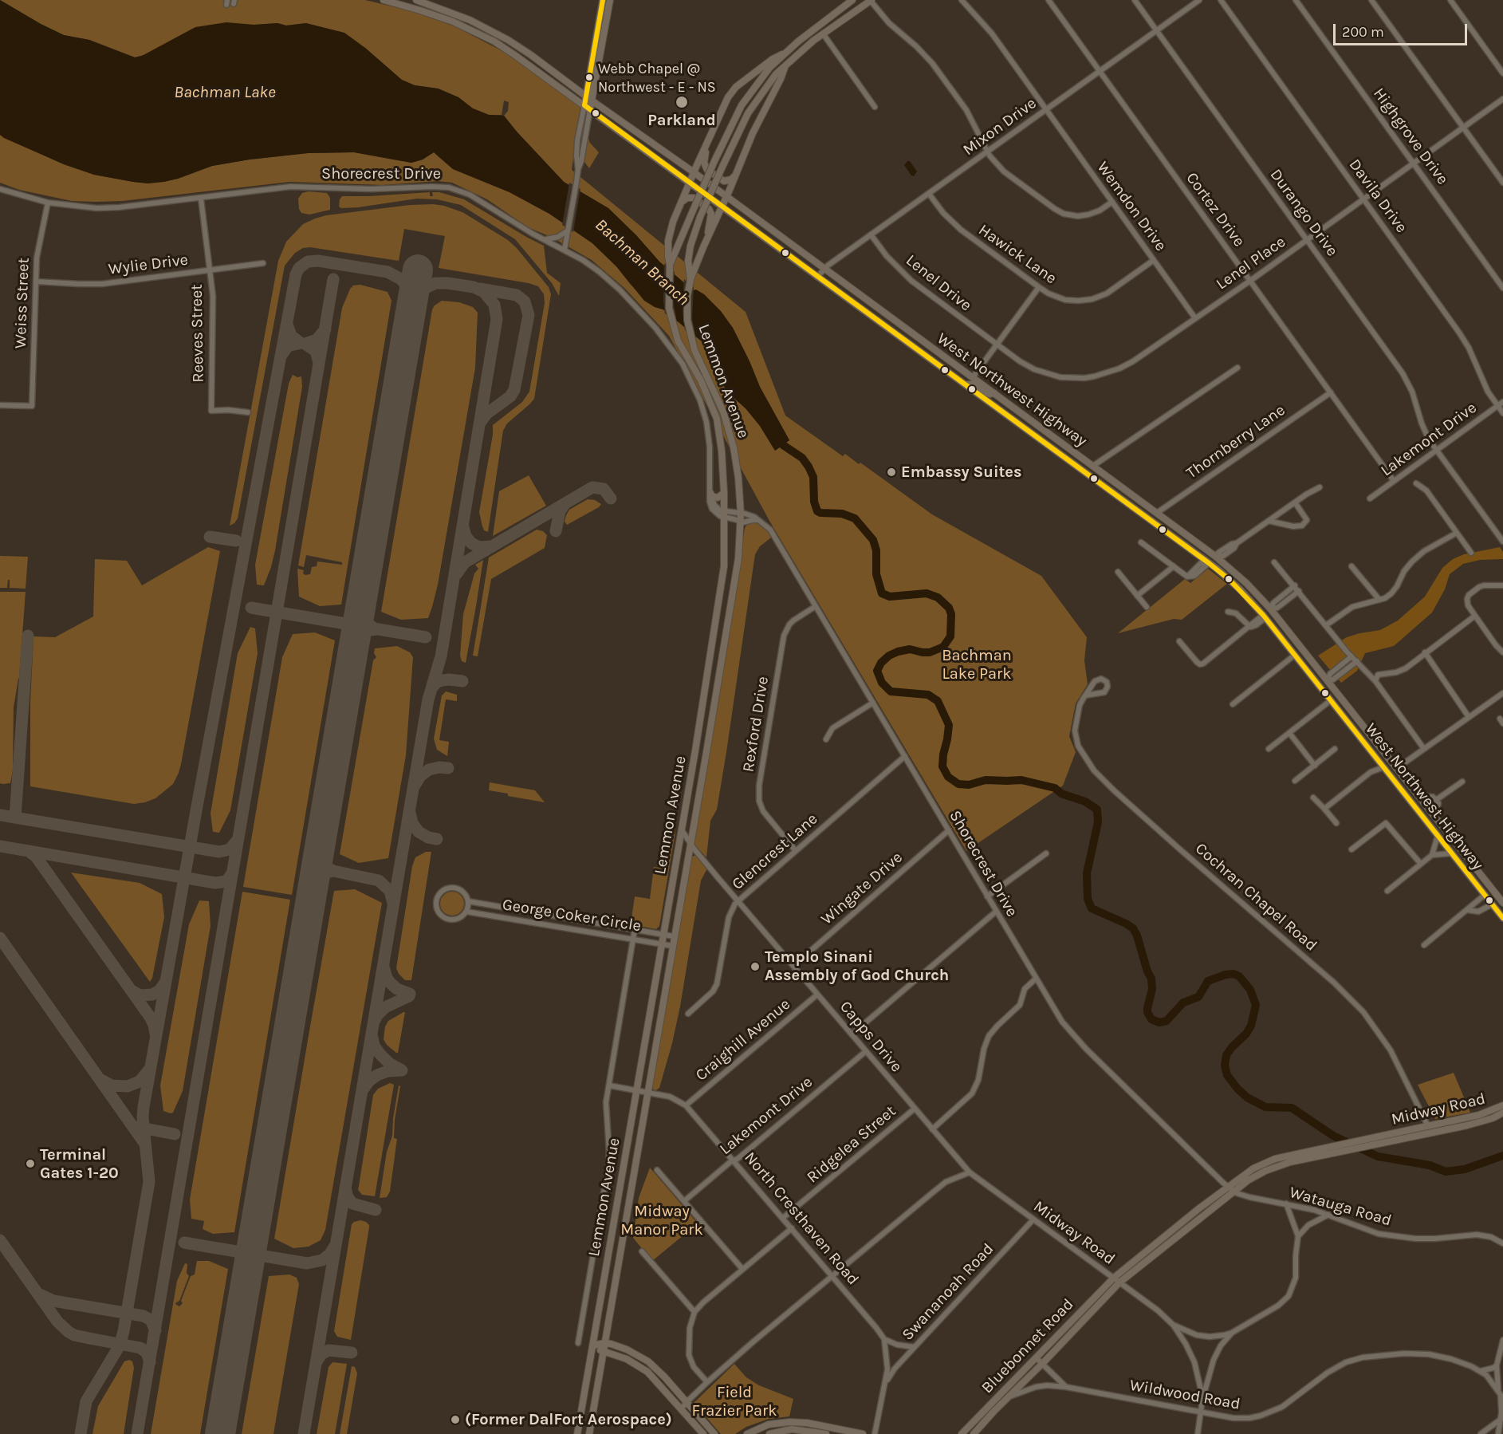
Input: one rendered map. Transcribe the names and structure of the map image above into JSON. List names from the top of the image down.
{
  "streets": {
    "main road": [
      "Lemmon Avenue",
      "West Northwest Highway",
      "Midway Road",
      "Bluebonnet Road"
    ],
    "street": [
      "Mixon Drive",
      "Highgrove Drive",
      "Shorecrest Drive",
      "Davila Drive",
      "Wemdon Drive",
      "Cortez Drive",
      "Durango Drive",
      "Hawick Lane",
      "Lenel Place",
      "Wylie Drive",
      "Lenel Drive",
      "Weiss Street",
      "Reeves Street",
      "Lakemont Drive",
      "Thornberry Lane",
      "Rexford Drive",
      "Glencrest Lane",
      "Wingate Drive",
      "Cochran Chapel Road",
      "George Coker Circle",
      "Capps Drive",
      "Craighill Avenue",
      "Ridgelea Street",
      "Watauga Road",
      "North Cresthaven Road",
      "Swananoah Road",
      "Wildwood Road"
    ]
  },
  "crossings": [
    ["Mixon Drive", "Wemdon Drive"],
    ["Mixon Drive", "Cortez Drive"],
    ["Mixon Drive", "Durango Drive"],
    ["Mixon Drive", "Hawick Lane"],
    ["Mixon Drive", "Lenel Drive"],
    ["Mixon Drive", "West Northwest Highway"],
    ["Highgrove Drive", "Lenel Place"],
    ["Shorecrest Drive", "Weiss Street"],
    ["Shorecrest Drive", "Reeves Street"],
    ["Shorecrest Drive", "Lemmon Avenue"],
    ["Shorecrest Drive", "Rexford Drive"],
    ["Shorecrest Drive", "Glencrest Lane"],
    ["Shorecrest Drive", "Wingate Drive"],
    ["Shorecrest Drive", "Midway Road"],
    ["Shorecrest Drive", "Watauga Road"],
    ["Davila Drive", "Lenel Place"],
    ["Davila Drive", "Lakemont Drive"],
    ["Wemdon Drive", "Hawick Lane"],
    ["Wemdon Drive", "Lenel Place"],
    ["Cortez Drive", "Lenel Place"],
    ["Cortez Drive", "Lakemont Drive"],
    ["Cortez Drive", "Thornberry Lane"],
    ["Durango Drive", "Lenel Place"],
    ["Durango Drive", "Lakemont Drive"],
    ["Lenel Place", "Lenel Drive"],
    ["Wylie Drive", "Weiss Street"],
    ["Wylie Drive", "Reeves Street"],
    ["Lemmon Avenue", "George Coker Circle"],
    ["Lemmon Avenue", "Capps Drive"],
    ["Lemmon Avenue", "North Cresthaven Road"],
    ["West Northwest Highway", "Thornberry Lane"],
    ["Lakemont Drive", "Capps Drive"],
    ["Lakemont Drive", "North Cresthaven Road"],
    ["Rexford Drive", "Glencrest Lane"],
    ["Glencrest Lane", "Capps Drive"],
    ["Wingate Drive", "Capps Drive"],
    ["Cochran Chapel Road", "Midway Road"],
    ["Capps Drive", "Craighill Avenue"],
    ["Capps Drive", "Midway Road"],
    ["Capps Drive", "Ridgelea Street"],
    ["Craighill Avenue", "North Cresthaven Road"],
    ["Midway Road", "Watauga Road"],
    ["Midway Road", "Swananoah Road"],
    ["Midway Road", "Bluebonnet Road"],
    ["Ridgelea Street", "North Cresthaven Road"],
    ["Bluebonnet Road", "Wildwood Road"]
  ],
  "water": ["Bachman Lake", "Bachman Branch"],
  "parks": ["Bachman Lake Park", "Midway Manor Park", "Field Frazier Park"],
  "places": [
    "Webb Chapel @ Northwest - E - NS",
    "Parkland",
    "Embassy Suites",
    "Templo Sinani Assembly of God Church",
    "Terminal Gates 1-20",
    "(Former DalFort Aerospace)"
  ],
  "scale_bar": "200 m"
}
